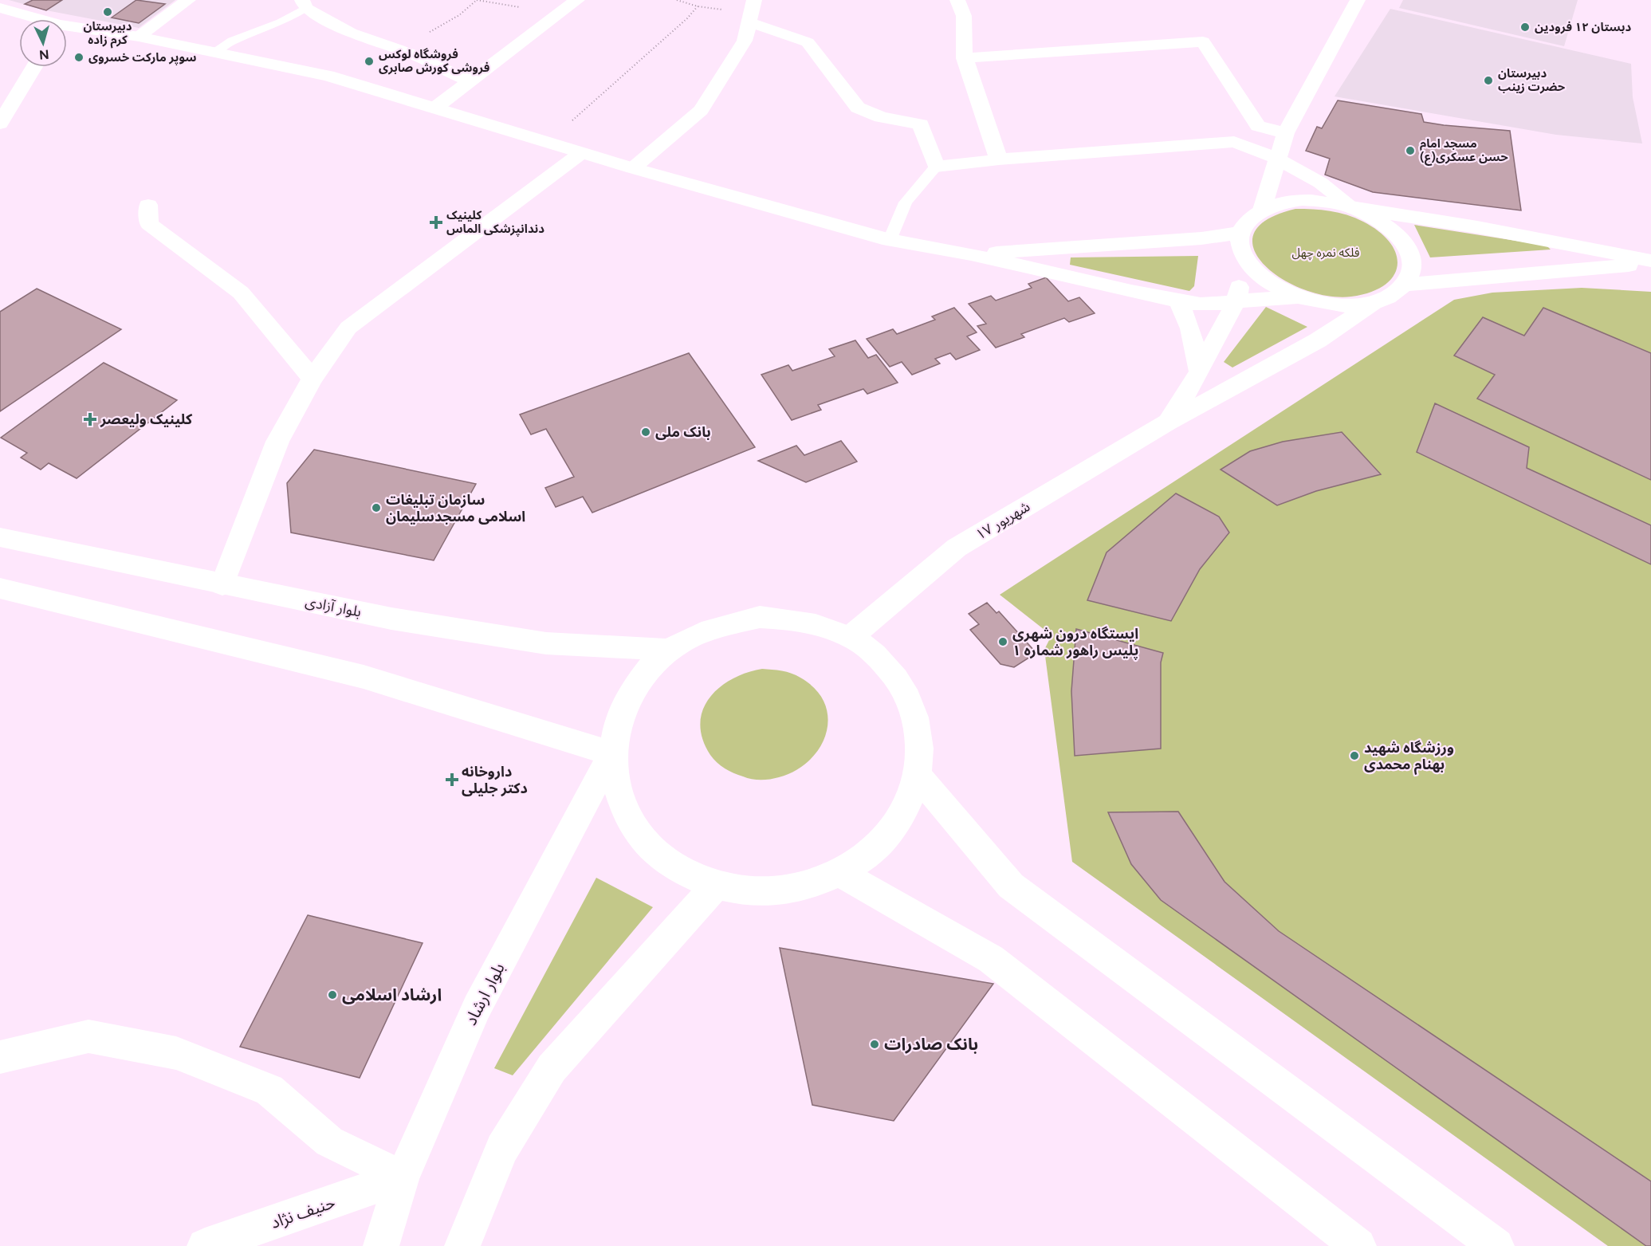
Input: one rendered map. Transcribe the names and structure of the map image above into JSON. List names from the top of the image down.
{
  "streets": {
    "main road": [
      "۱۷ شهریور",
      "بلوار آزادی",
      "بلوار ارشاد",
      "حنیف نژاد"
    ]
  },
  "crossings": [
    ["بلوار ارشاد", "حنیف نژاد"]
  ],
  "parks": ["فلکه نمره چهل"],
  "places": {
    "other": [
      "دبیرستان کرم زاده",
      "دبستان ۱۲ فرودین",
      "سوپر مارکت خسروی",
      "فروشگاه لوکس فروشی کورش صابری",
      "دبیرستان حضرت زینب",
      "مسجد امام حسن عسکری(ع)",
      "بانک ملی",
      "سازمان تبلیغات اسلامی مسجدسلیمان",
      "ایستگاه درون شهری پلیس راهور شماره ۱",
      "ورزشگاه شهید بهنام محمدی",
      "ارشاد اسلامی",
      "بانک صادرات"
    ],
    "health": ["کلینیک دندانپزشکی الماس", "کلینیک ولیعصر", "داروخانه دکتر جلیلی"]
  },
  "north": "bottom"
}
